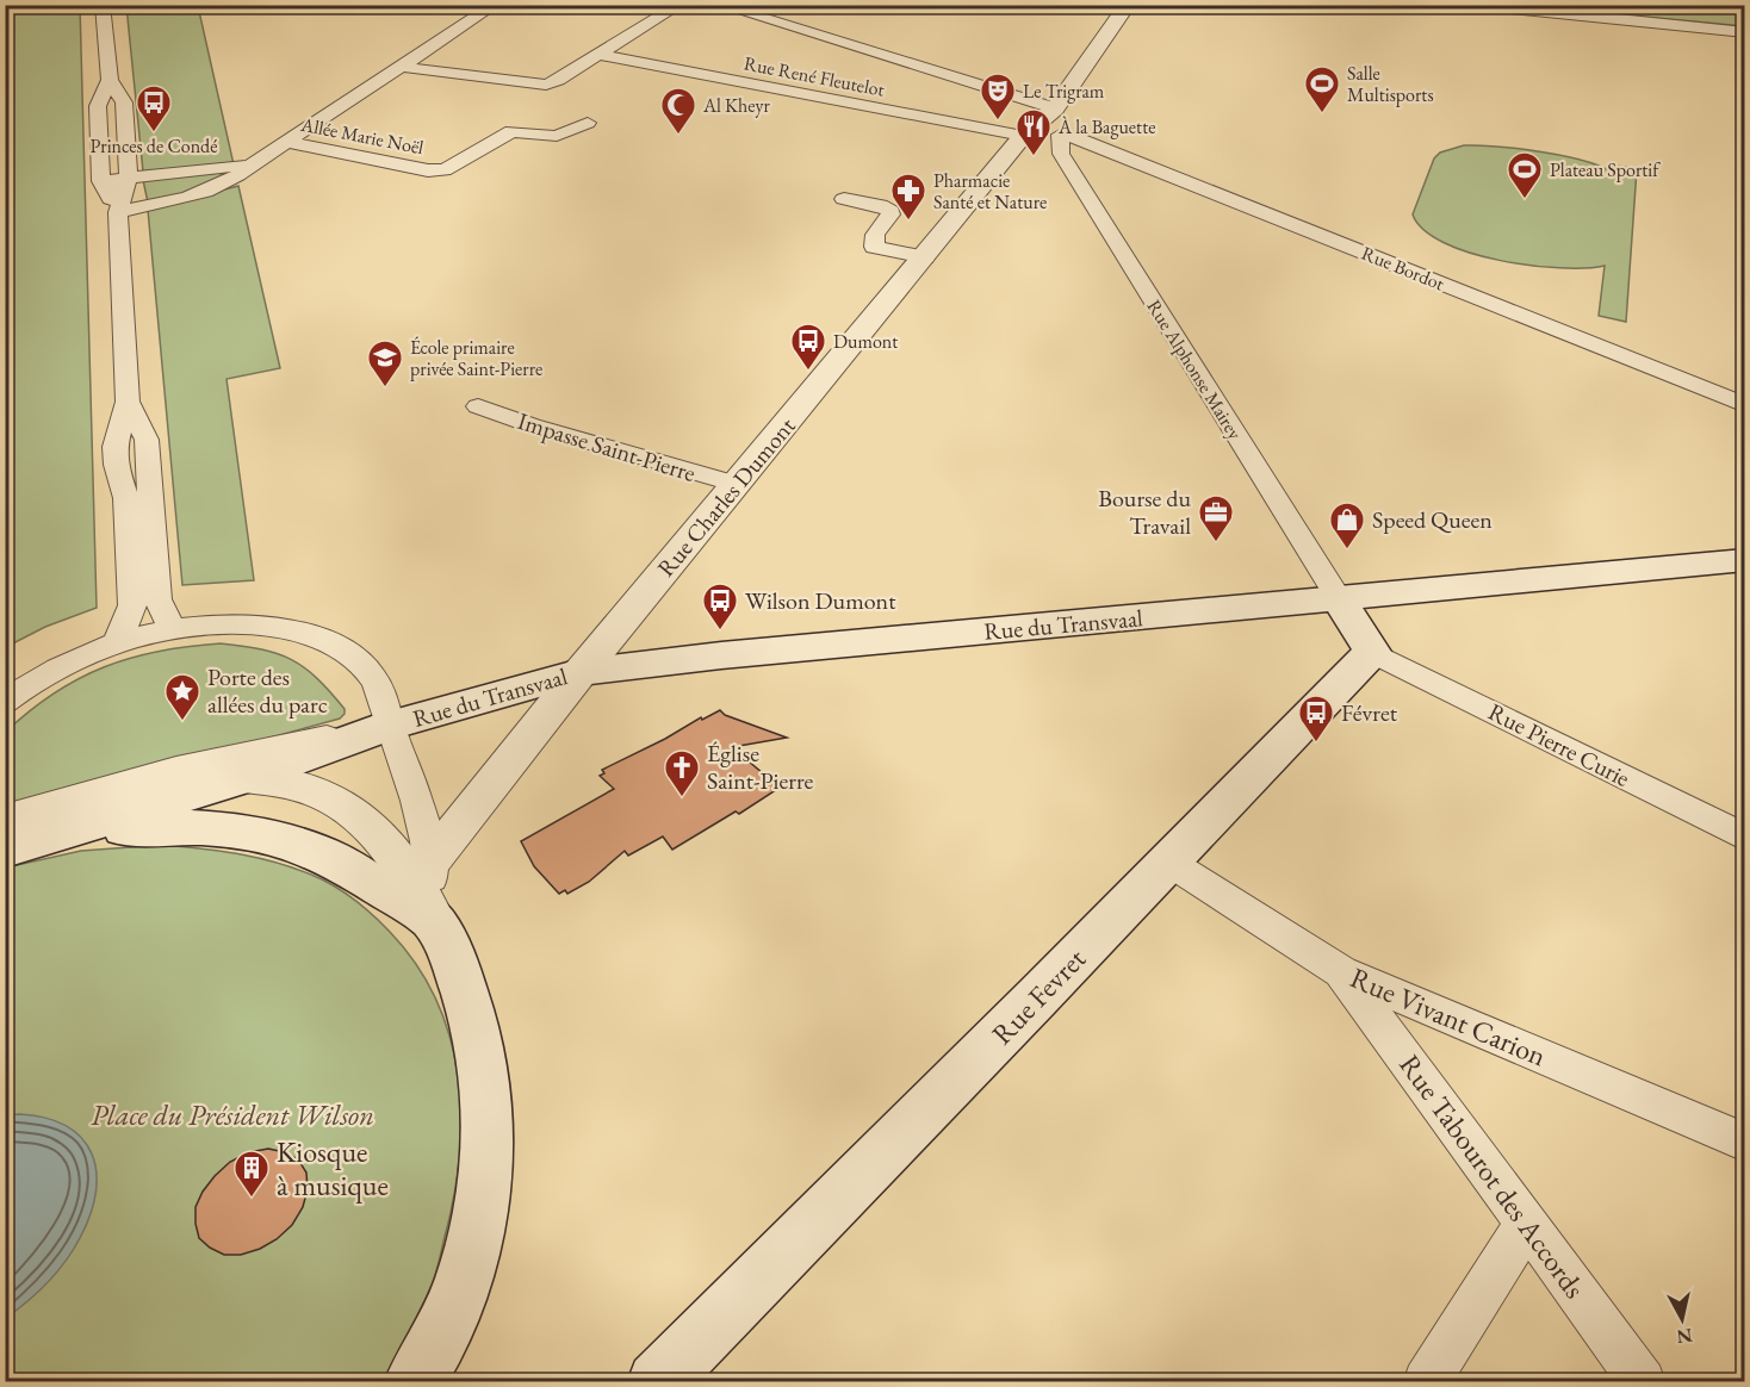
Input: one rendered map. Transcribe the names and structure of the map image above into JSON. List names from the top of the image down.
{
  "streets": {
    "main road": ["Rue du Transvaal", "Rue Fevret"],
    "street": [
      "Rue René Fleutelot",
      "Allée Marie Noël",
      "Rue Bordot",
      "Rue Alphonse Mairey",
      "Impasse Saint-Pierre",
      "Rue Charles Dumont",
      "Rue Pierre Curie",
      "Rue Vivant Carion",
      "Rue Tabourot des Accords"
    ]
  },
  "crossings": [
    ["Rue René Fleutelot", "Rue Charles Dumont"],
    ["Rue Bordot", "Rue Alphonse Mairey"],
    ["Rue Alphonse Mairey", "Rue du Transvaal"],
    ["Impasse Saint-Pierre", "Rue Charles Dumont"],
    ["Rue Charles Dumont", "Rue du Transvaal"],
    ["Rue Pierre Curie", "Rue Fevret"],
    ["Rue Fevret", "Rue Vivant Carion"],
    ["Rue Vivant Carion", "Rue Tabourot des Accords"]
  ],
  "parks": ["Place du Président Wilson"],
  "places": {
    "sports": ["Salle Multisports", "Plateau Sportif"],
    "theatre": ["Le Trigram"],
    "bus stop": [
      "Princes de Condé",
      "Dumont",
      "Wilson Dumont",
      "Févret"
    ],
    "mosque": ["Al Kheyr"],
    "restaurant": ["À la Baguette"],
    "pharmacy": ["Pharmacie Santé et Nature"],
    "school or university": ["École primaire privée Saint-Pierre"],
    "office": ["Bourse du Travail"],
    "shop": ["Speed Queen"],
    "place": ["Porte des allées du parc"],
    "church": ["Église Saint-Pierre"],
    "building": ["Kiosque à musique"]
  },
  "north": "bottom"
}
